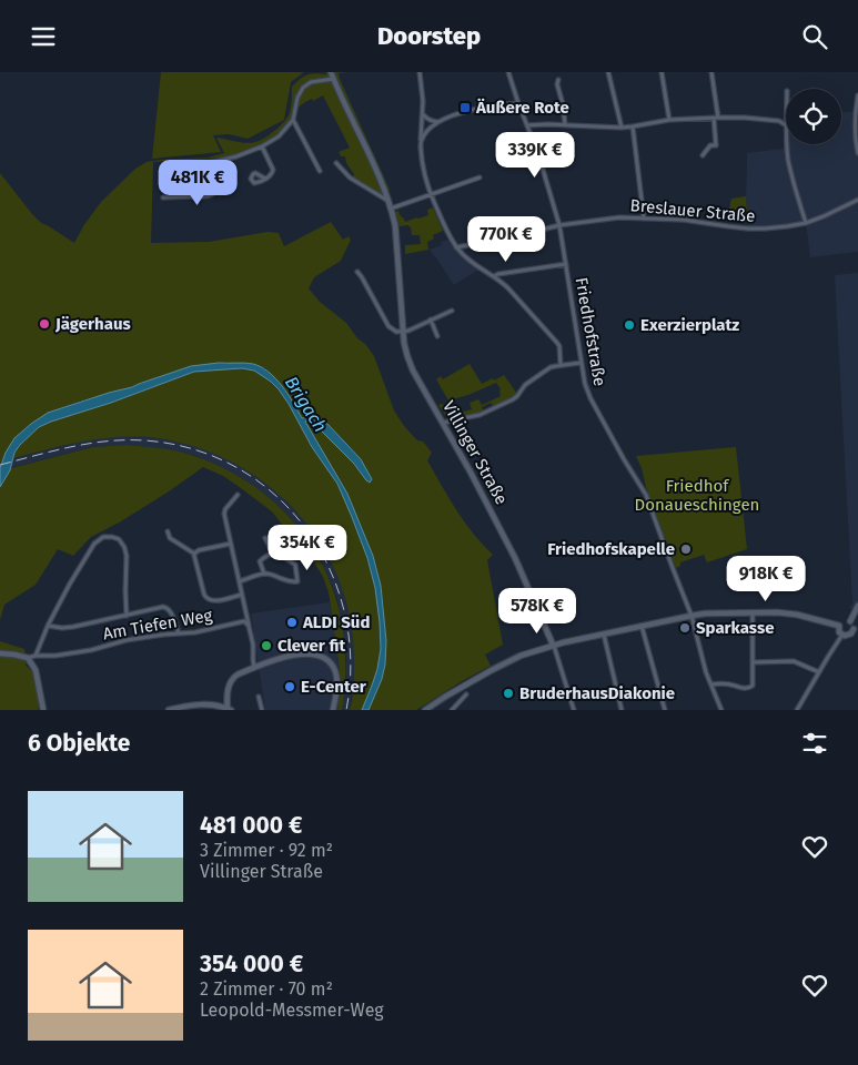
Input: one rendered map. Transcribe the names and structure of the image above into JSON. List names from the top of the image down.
{
  "streets": {
    "main road": ["Villinger Straße"],
    "street": ["Breslauer Straße", "Friedhofstraße", "Am Tiefen Weg"]
  },
  "crossings": [
    ["Breslauer Straße", "Friedhofstraße"]
  ],
  "water": ["Brigach"],
  "parks": ["Friedhof Donaueschingen"],
  "places": {
    "transit": ["Äußere Rote"],
    "other": [
      "Jägerhaus",
      "Exerzierplatz",
      "Friedhofskapelle",
      "ALDI Süd",
      "Sparkasse",
      "Clever fit",
      "E-Center",
      "BruderhausDiakonie"
    ]
  },
  "page": {
    "header": "Doorstep",
    "price": [
      "339K €",
      "481K €",
      "770K €",
      "354K €",
      "918K €",
      "578K €"
    ],
    "heading": "6 Objekte",
    "list": [
      {
        "name": "481 000 €",
        "note": "3 Zimmer · 92 m² · Villinger Straße"
      },
      {
        "name": "354 000 €",
        "note": "2 Zimmer · 70 m² · Leopold-Messmer-Weg"
      }
    ]
  }
}
